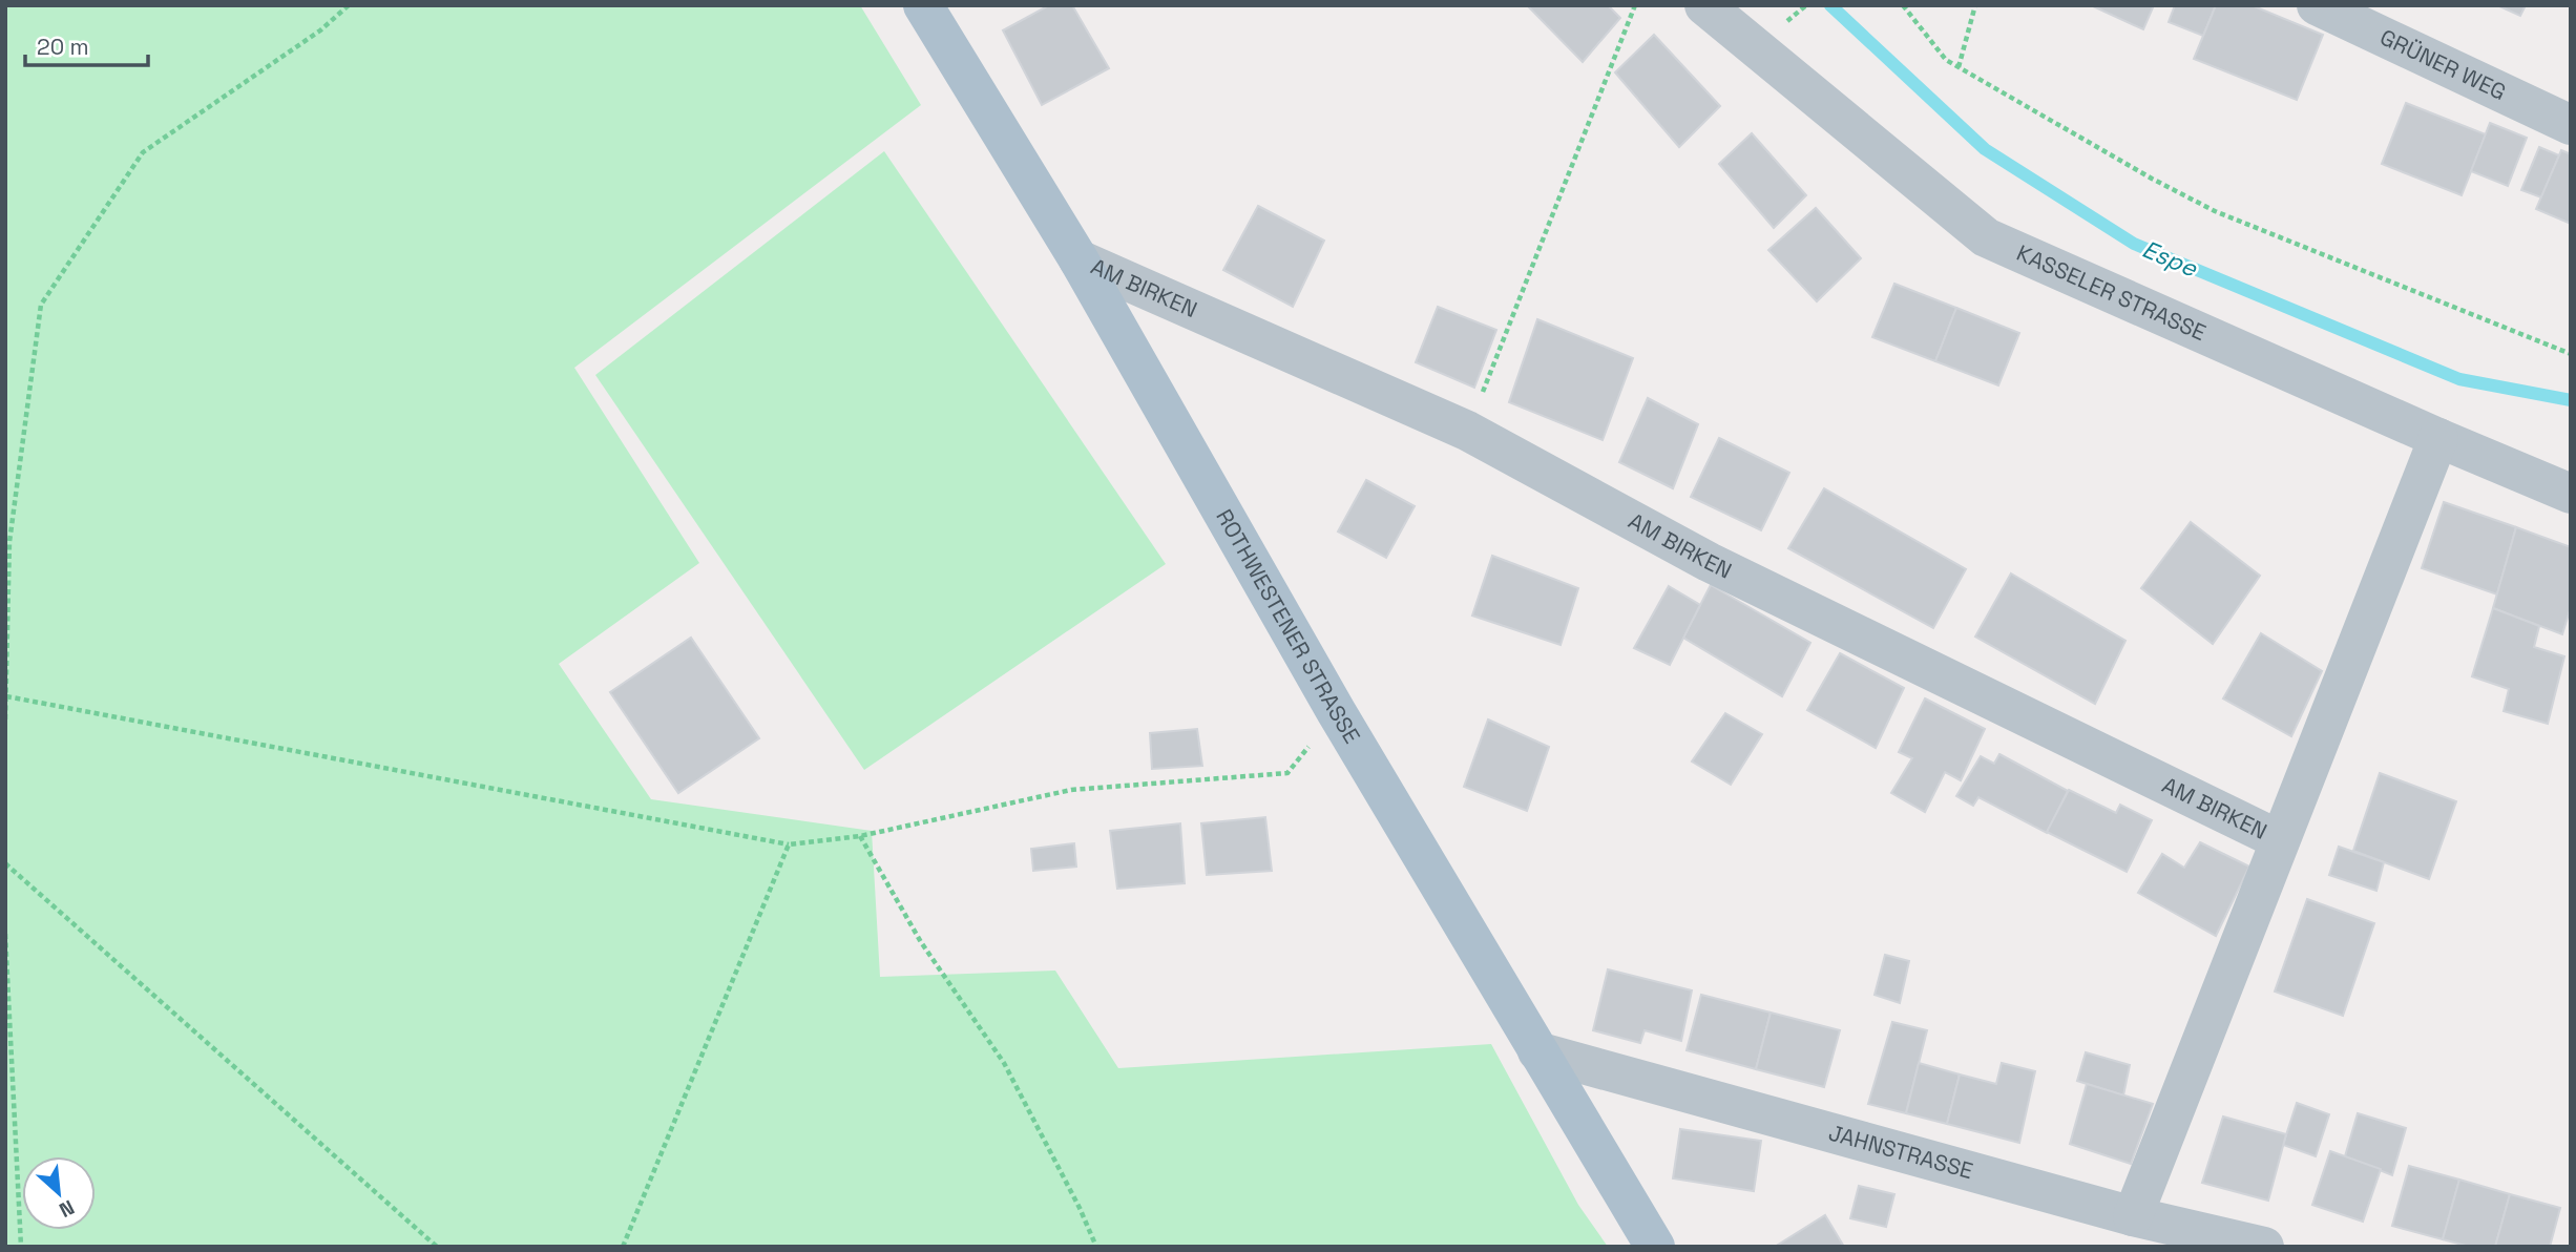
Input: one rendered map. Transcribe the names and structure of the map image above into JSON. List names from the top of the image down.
{
  "streets": {
    "main road": ["ROTHWESTENER STRASSE"],
    "street": [
      "GRÜNER WEG",
      "AM BIRKEN",
      "KASSELER STRASSE",
      "JAHNSTRASSE"
    ]
  },
  "crossings": [
    ["AM BIRKEN", "KASSELER STRASSE"],
    ["AM BIRKEN", "ROTHWESTENER STRASSE"],
    ["AM BIRKEN", "JAHNSTRASSE"],
    ["ROTHWESTENER STRASSE", "JAHNSTRASSE"]
  ],
  "water": ["Espe"],
  "scale_bar": "20 m",
  "north": "bottom right"
}
